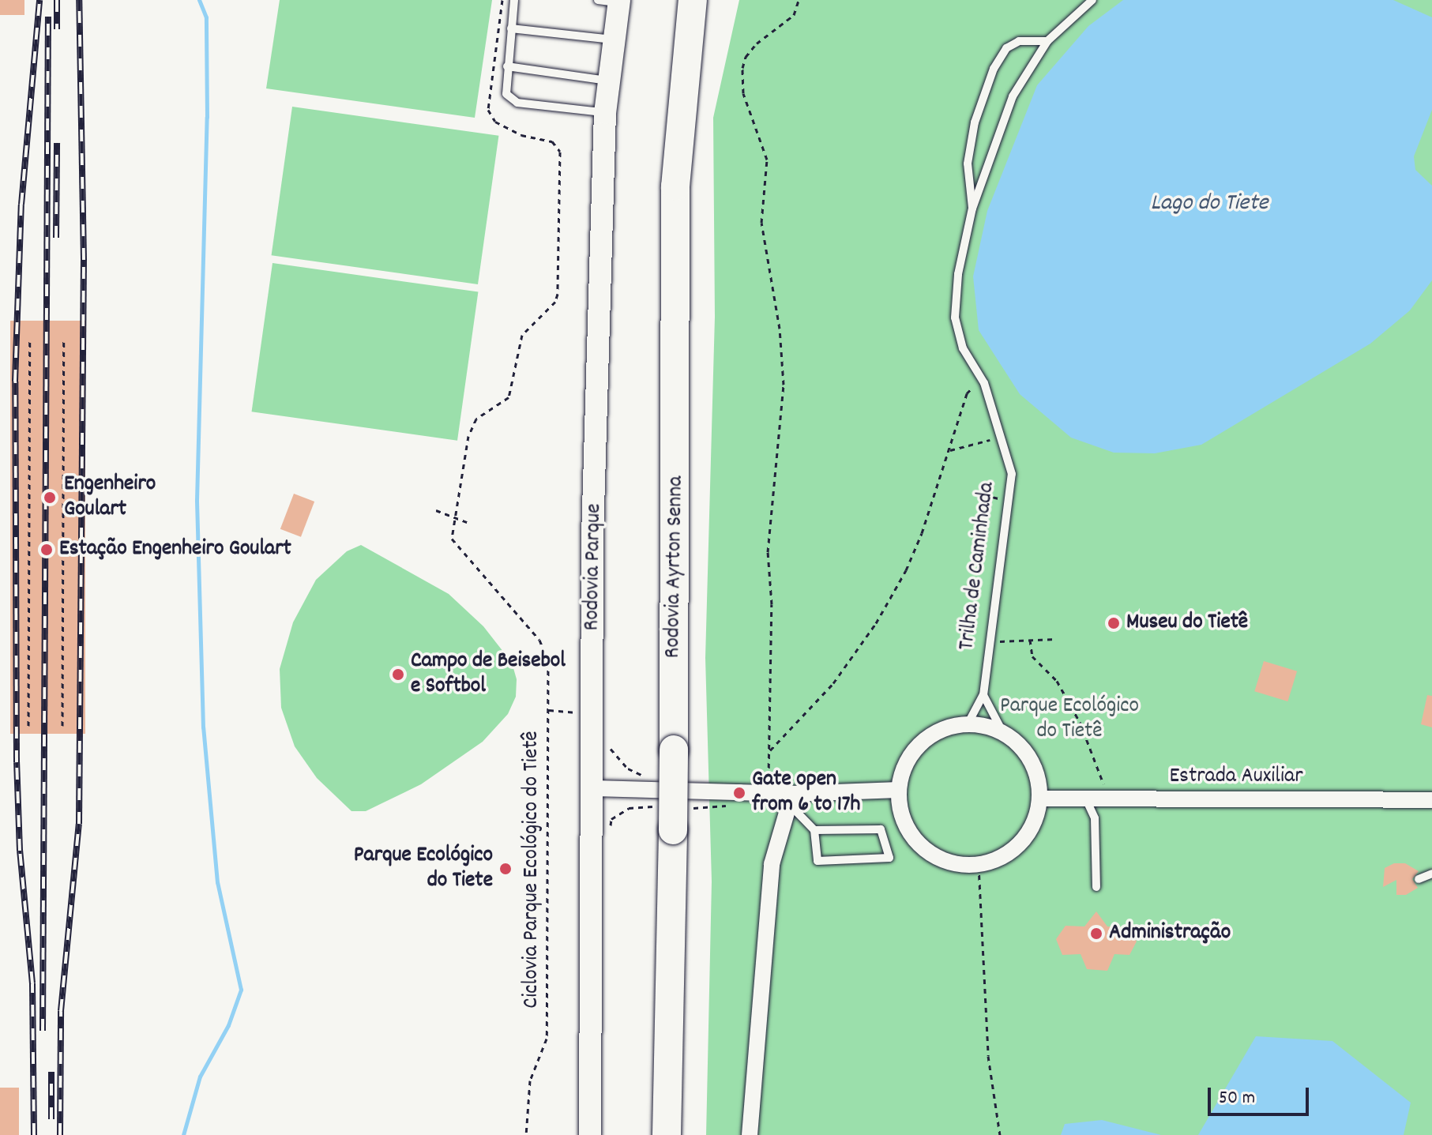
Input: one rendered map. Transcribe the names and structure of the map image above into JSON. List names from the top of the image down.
{
  "streets": {
    "highway": ["Rodovia Ayrton Senna"],
    "street": ["Rodovia Parque", "Estrada Auxiliar"],
    "lane": ["Trilha de Caminhada"],
    "path": ["Ciclovia Parque Ecológico do Tietê"]
  },
  "crossings": [
    ["Trilha de Caminhada", "Estrada Auxiliar"]
  ],
  "water": ["Lago do Tiete"],
  "parks": ["Parque Ecológico do Tietê"],
  "places": [
    "Engenheiro Goulart",
    "Estação Engenheiro Goulart",
    "Museu do Tietê",
    "Campo de Beisebol e Softbol",
    "Gate open from 6 to 17h",
    "Parque Ecológico do Tiete",
    "Administração"
  ],
  "scale_bar": "50 m"
}
